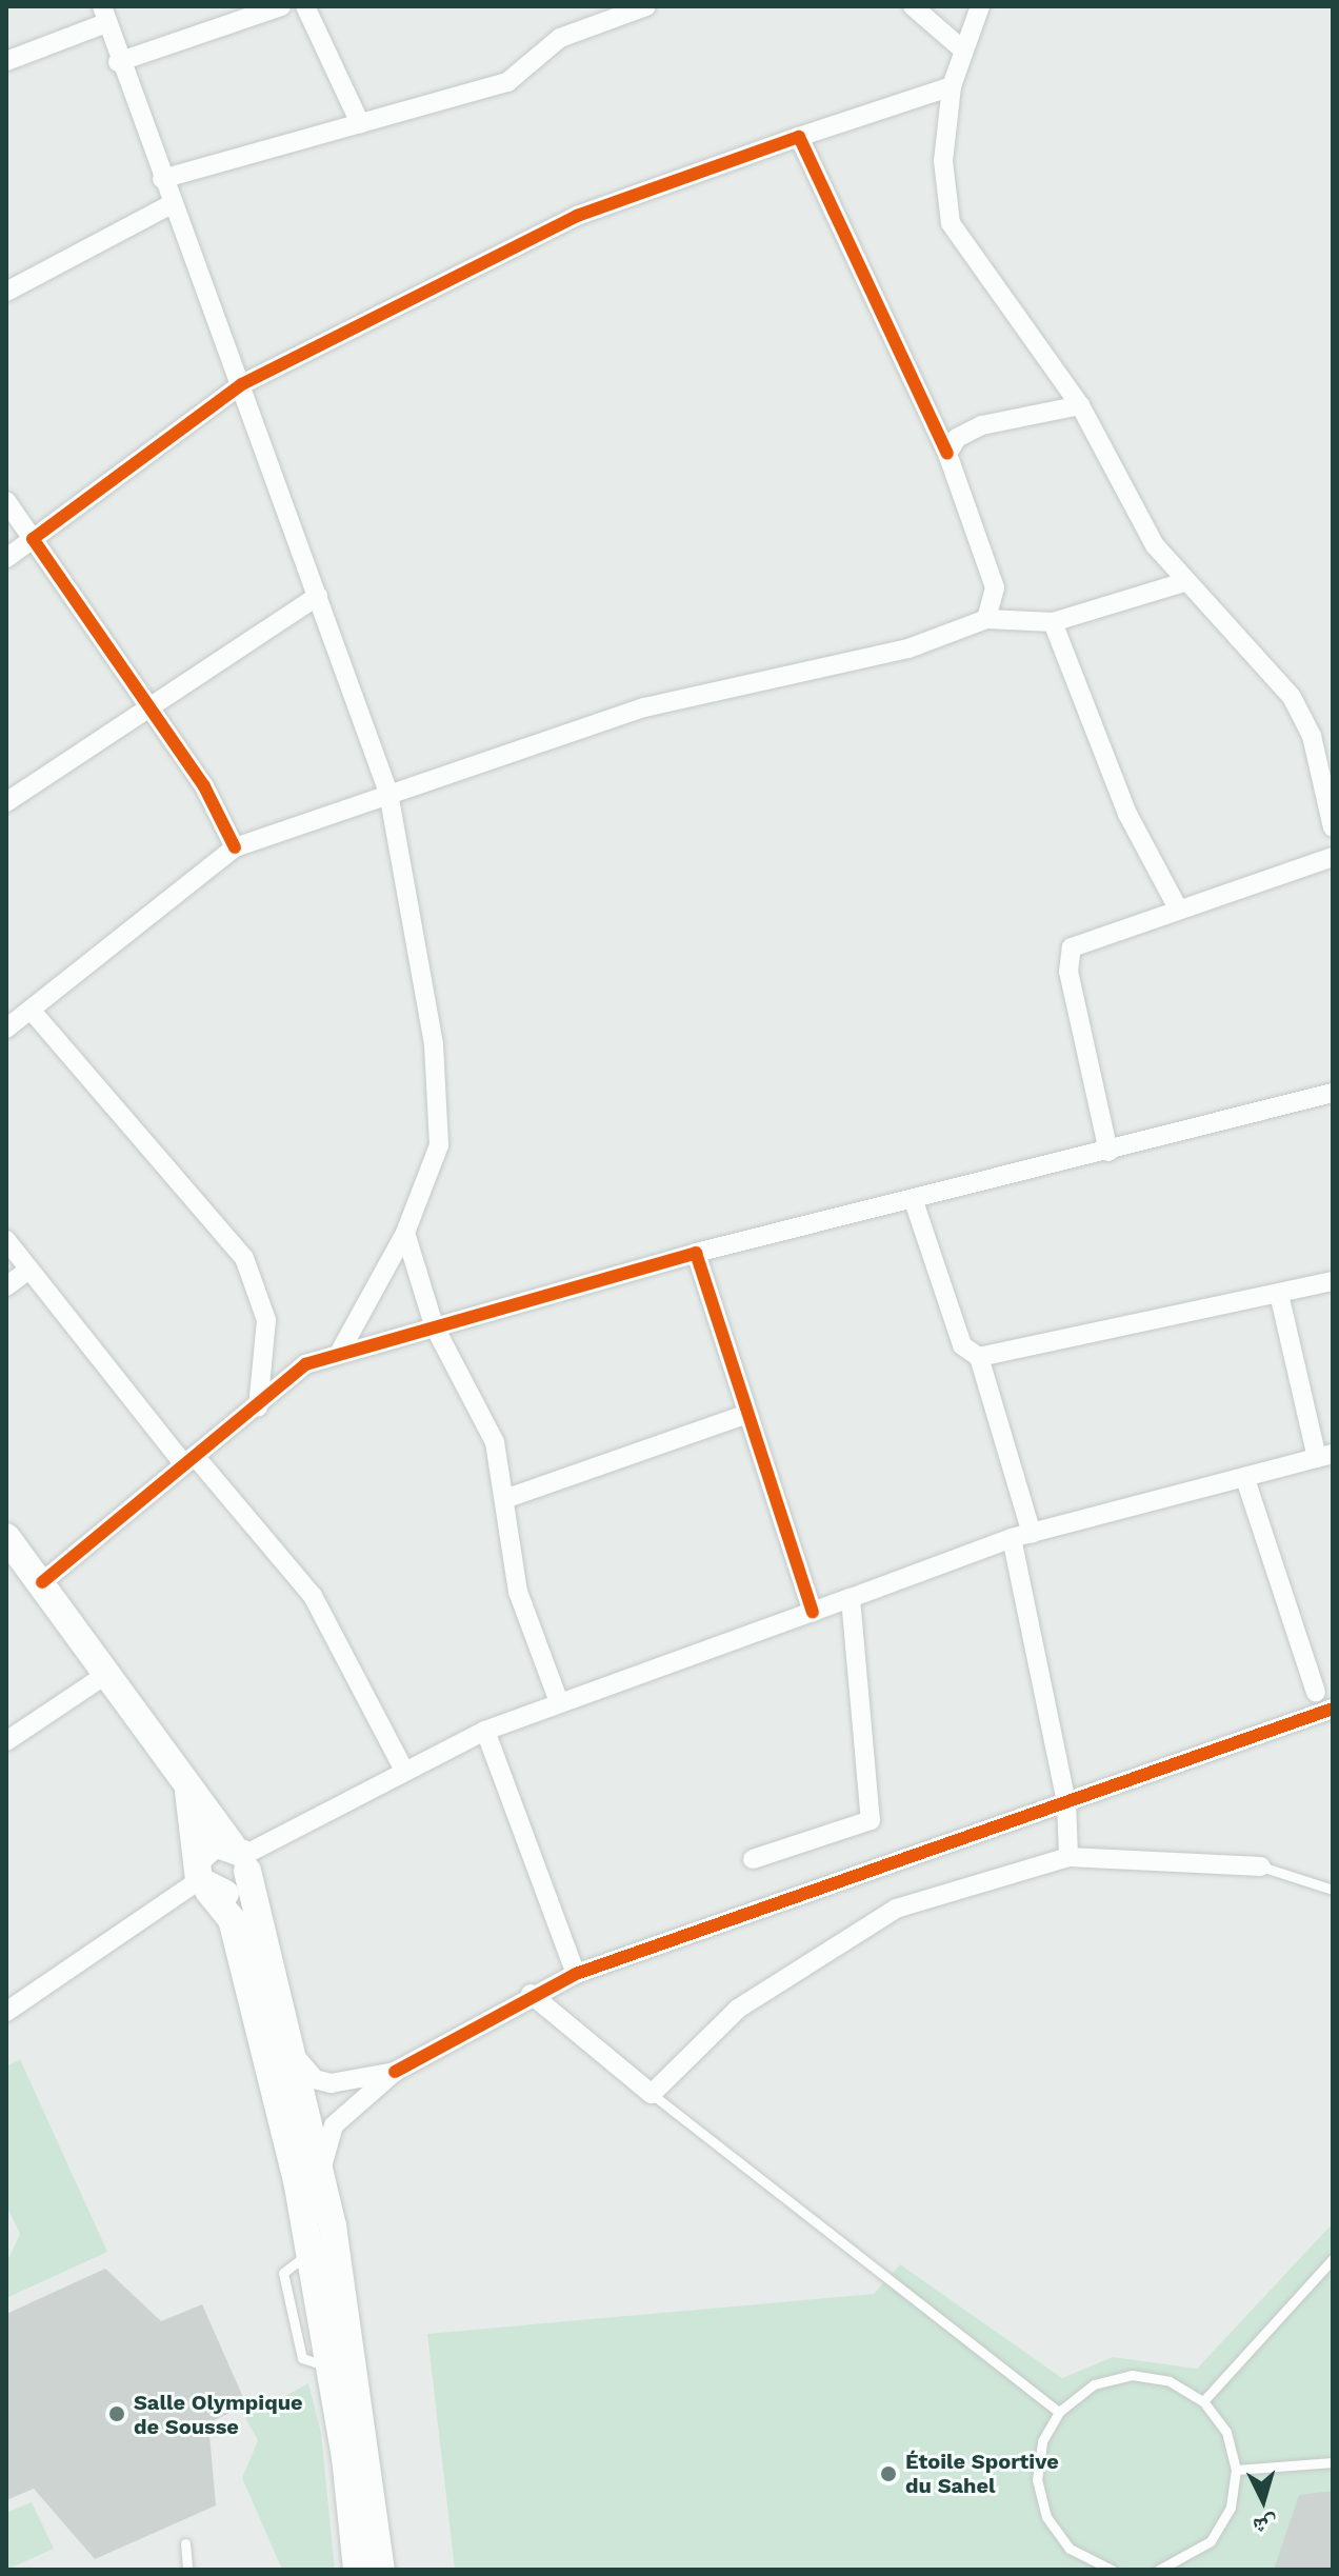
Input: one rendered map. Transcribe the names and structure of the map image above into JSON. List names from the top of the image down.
{
  "places": ["Salle Olympique de Sousse", "Étoile Sportive du Sahel"],
  "north": "bottom"
}
